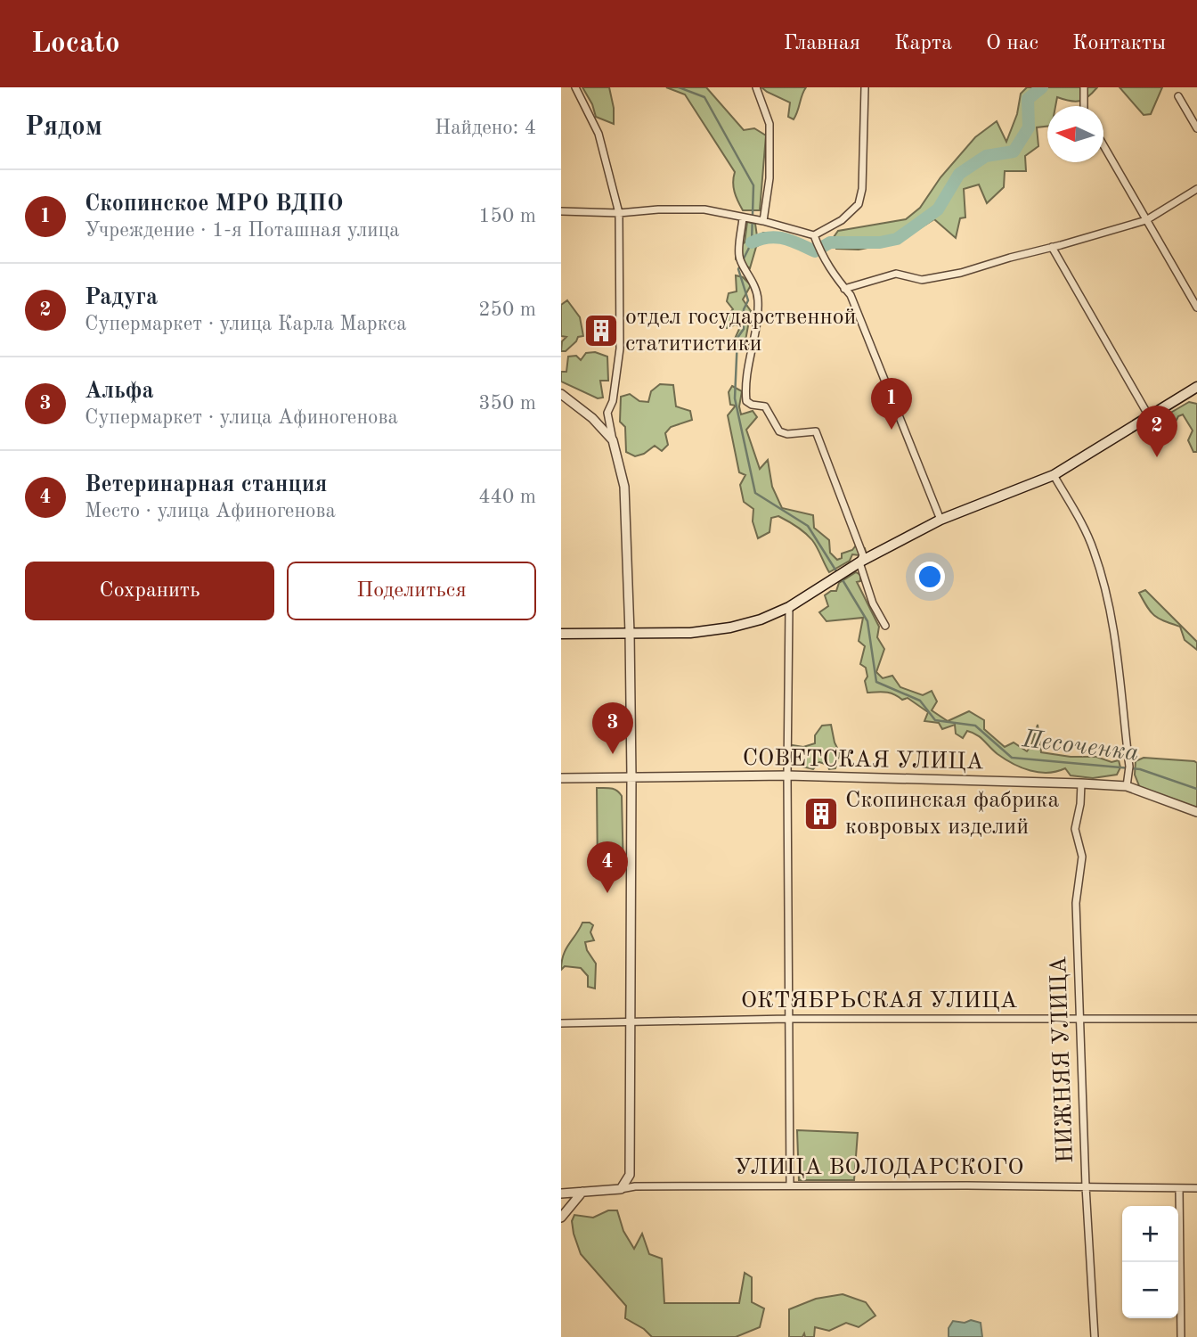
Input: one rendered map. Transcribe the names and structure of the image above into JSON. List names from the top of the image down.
{
  "streets": {
    "street": [
      "СОВЕТСКАЯ УЛИЦА",
      "ОКТЯБРЬСКАЯ УЛИЦА",
      "НИЖНЯЯ УЛИЦА",
      "УЛИЦА ВОЛОДАРСКОГО"
    ]
  },
  "crossings": [
    ["СОВЕТСКАЯ УЛИЦА", "НИЖНЯЯ УЛИЦА"],
    ["ОКТЯБРЬСКАЯ УЛИЦА", "НИЖНЯЯ УЛИЦА"],
    ["НИЖНЯЯ УЛИЦА", "УЛИЦА ВОЛОДАРСКОГО"]
  ],
  "water": ["Песоченка"],
  "places": {
    "building": ["отдел государственной статитистики", "Скопинская фабрика ковровых изделий"]
  },
  "north": "left",
  "page": {
    "header": "Locato",
    "nav": [
      "Главная",
      "Карта",
      "О нас",
      "Контакты"
    ],
    "heading": ["Рядом", "Найдено: 4"],
    "list": [
      {
        "mark": "1",
        "name": "Скопинское МРО ВДПО",
        "note": "Учреждение · 1-я Поташная улица",
        "value": "150 m"
      },
      {
        "mark": "2",
        "name": "Радуга",
        "note": "Супермаркет · улица Карла Маркса",
        "value": "250 m"
      },
      {
        "mark": "3",
        "name": "Альфа",
        "note": "Супермаркет · улица Афиногенова",
        "value": "350 m"
      },
      {
        "mark": "4",
        "name": "Ветеринарная станция",
        "note": "Место · улица Афиногенова",
        "value": "440 m"
      }
    ],
    "pins": [
      "1",
      "2",
      "3",
      "4"
    ],
    "buttons": ["Сохранить", "Поделиться"],
    "map_buttons": ["+", "−"]
  }
}
